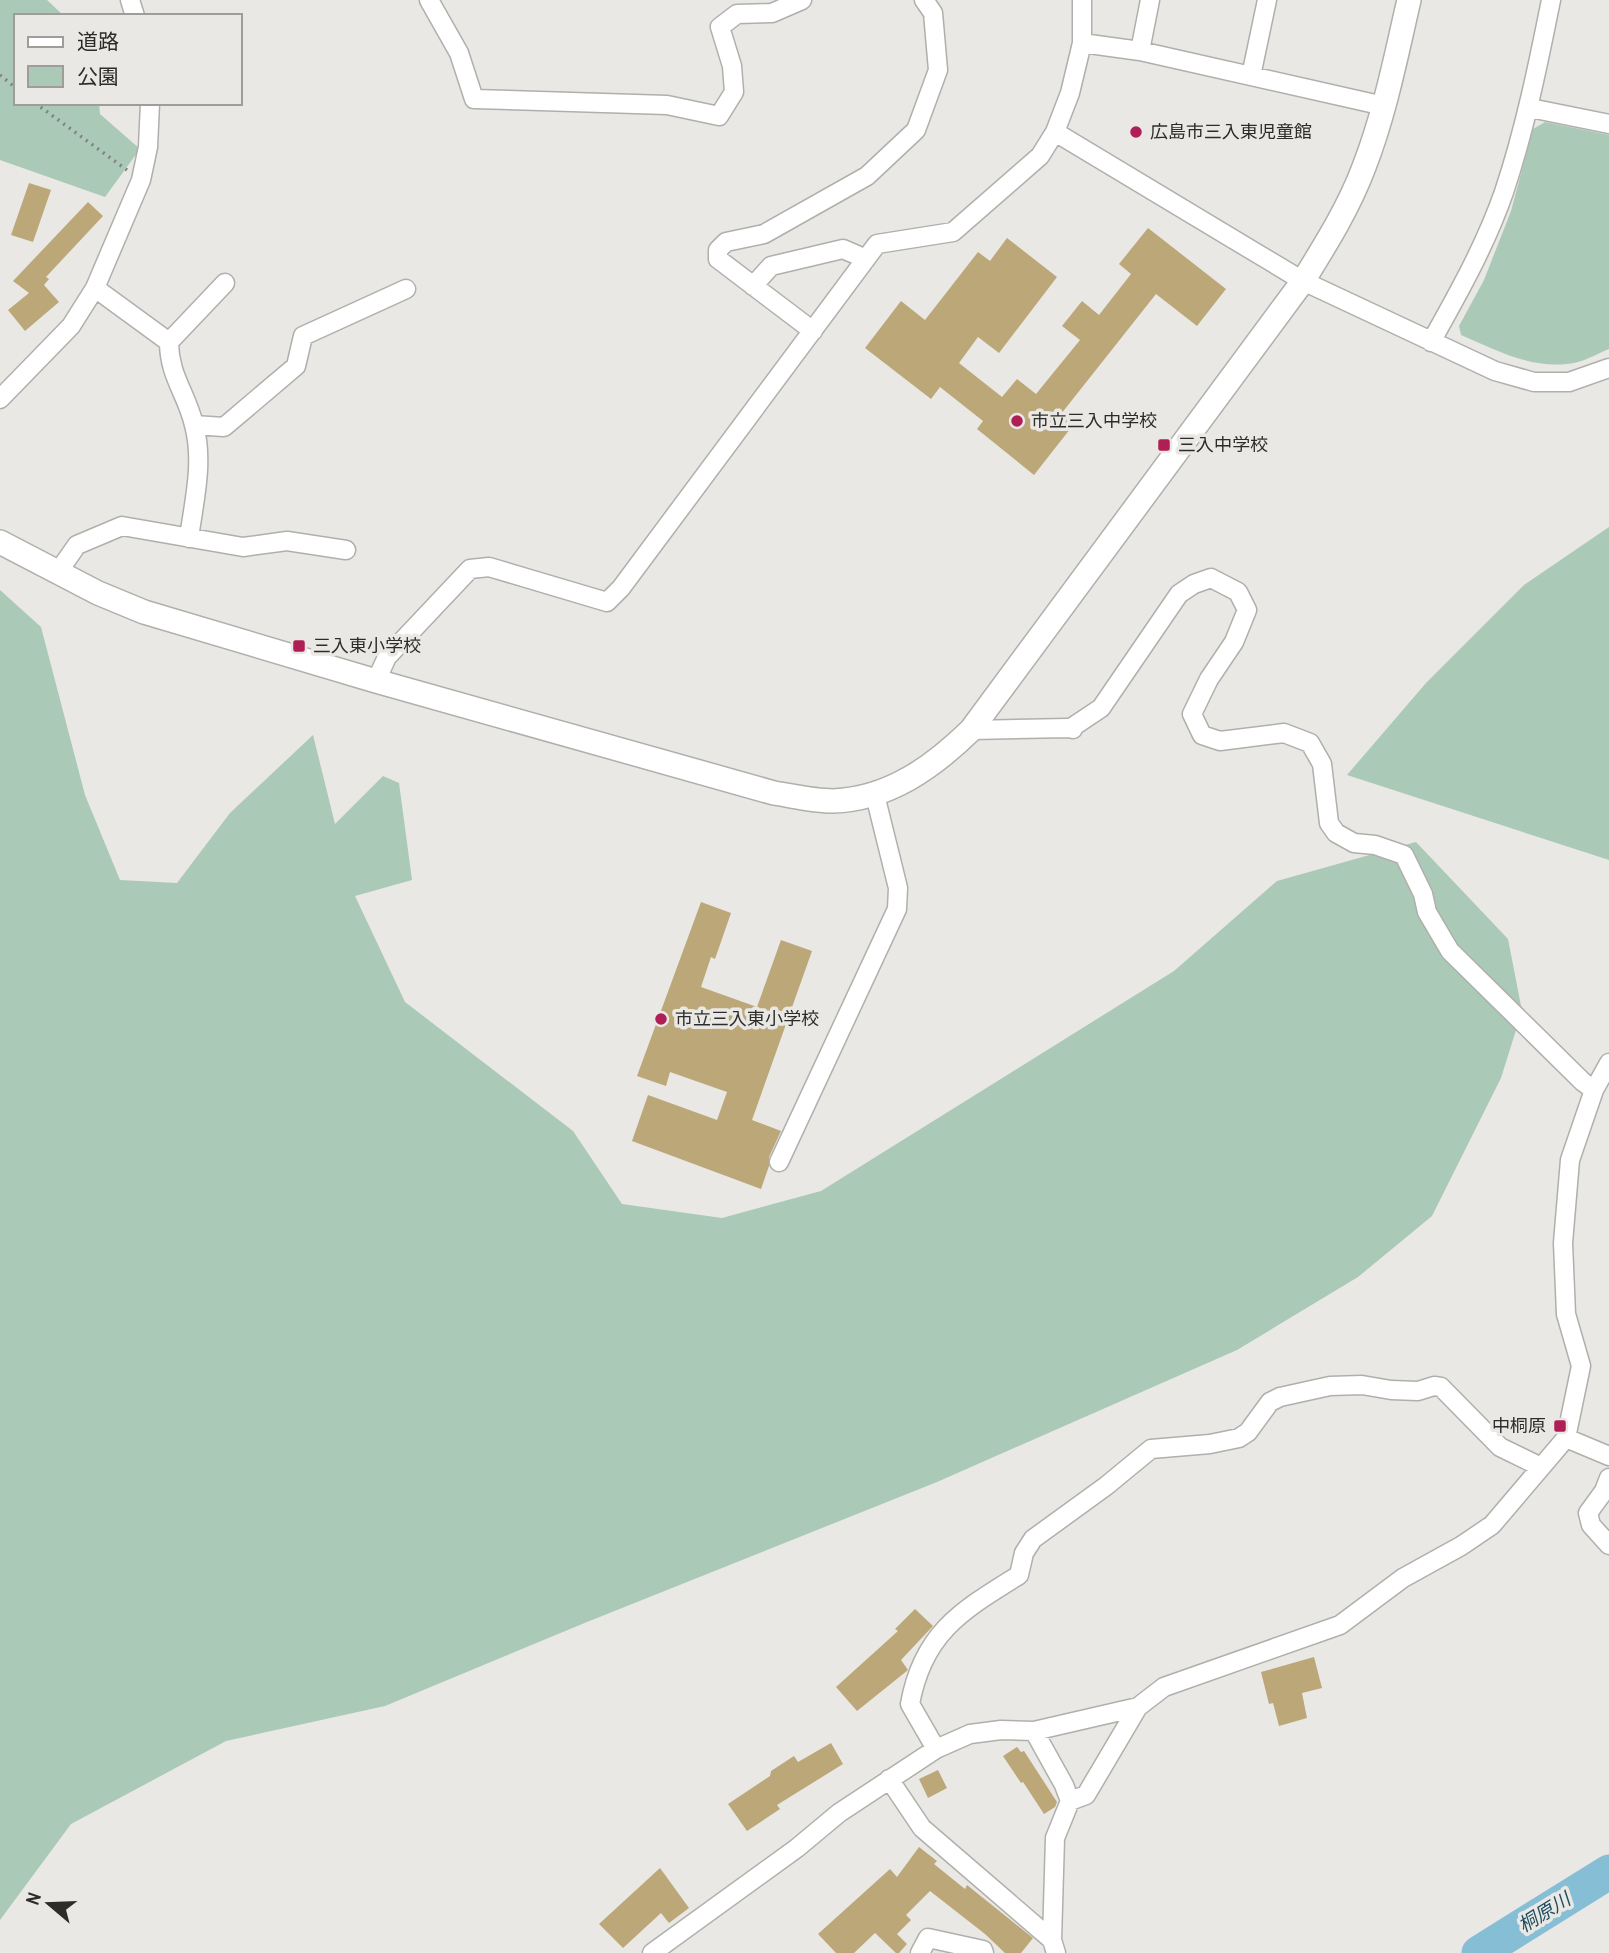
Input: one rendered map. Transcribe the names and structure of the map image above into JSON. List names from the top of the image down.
{
  "water": ["桐原川"],
  "places": {
    "other": ["広島市三入東児童館", "市立三入中学校", "市立三入東小学校"],
    "transit": ["三入中学校", "三入東小学校", "中桐原"]
  },
  "legend": ["道路", "公園"],
  "north": "left"
}
